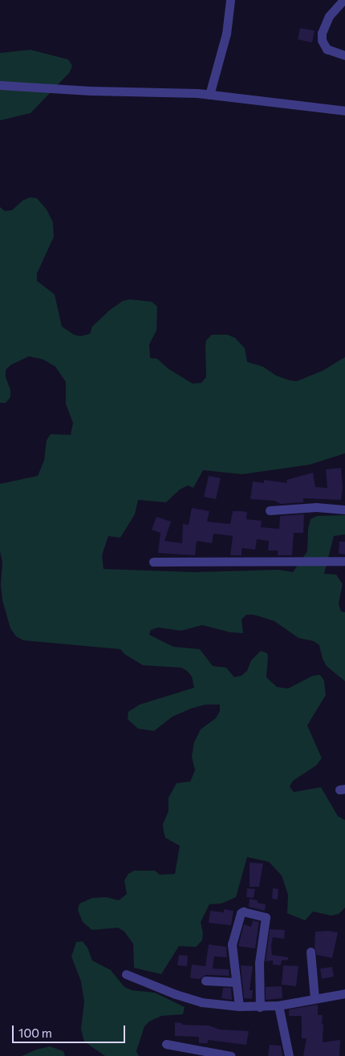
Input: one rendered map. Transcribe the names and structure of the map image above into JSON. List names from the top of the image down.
{
  "scale_bar": "100 m"
}
